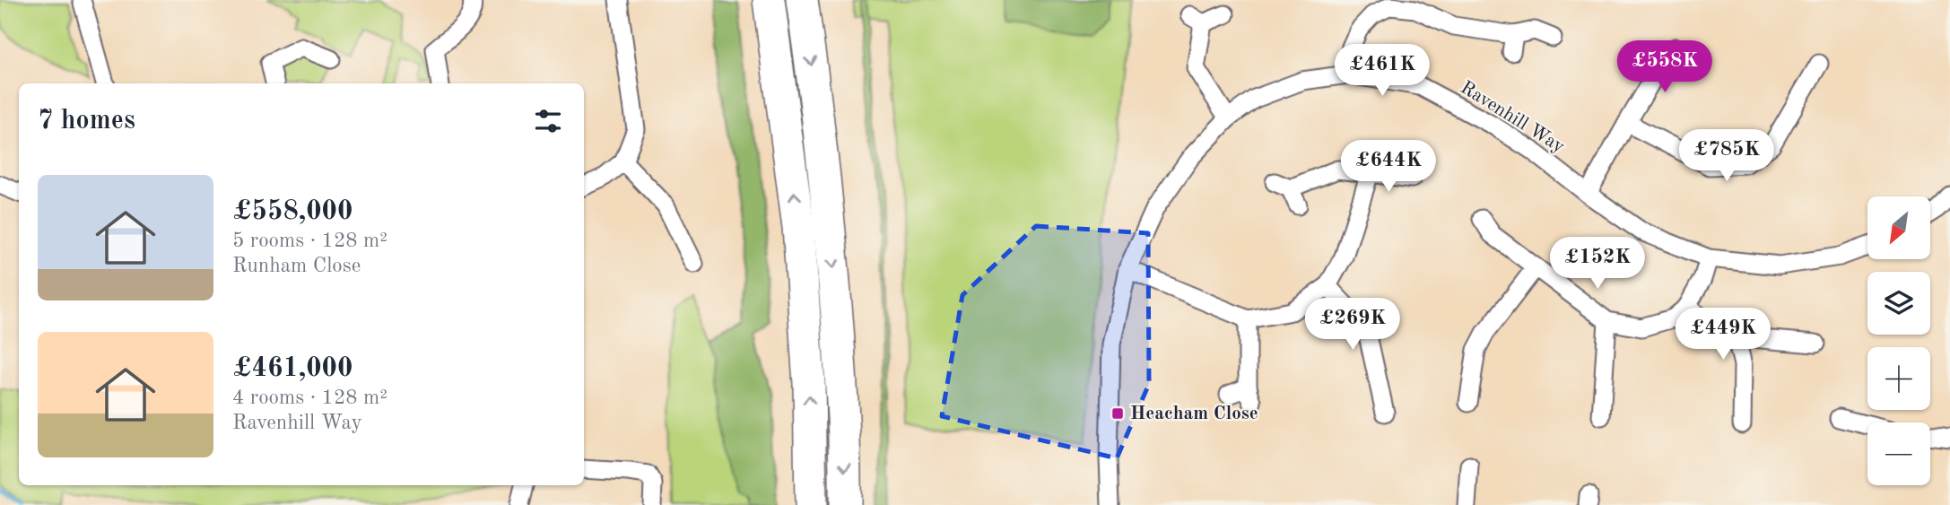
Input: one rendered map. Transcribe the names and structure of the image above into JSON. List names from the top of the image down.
{
  "streets": {
    "street": ["Ravenhill Way"]
  },
  "places": {
    "transit": ["Heacham Close"]
  },
  "north": "bottom left",
  "page": {
    "price": [
      "£558K",
      "£461K",
      "£785K",
      "£644K",
      "£152K",
      "£269K",
      "£449K"
    ],
    "heading": "7 homes",
    "list": [
      {
        "name": "£558,000",
        "note": "5 rooms · 128 m² · Runham Close"
      },
      {
        "name": "£461,000",
        "note": "4 rooms · 128 m² · Ravenhill Way"
      }
    ],
    "map_buttons": ["+", "−"]
  }
}
